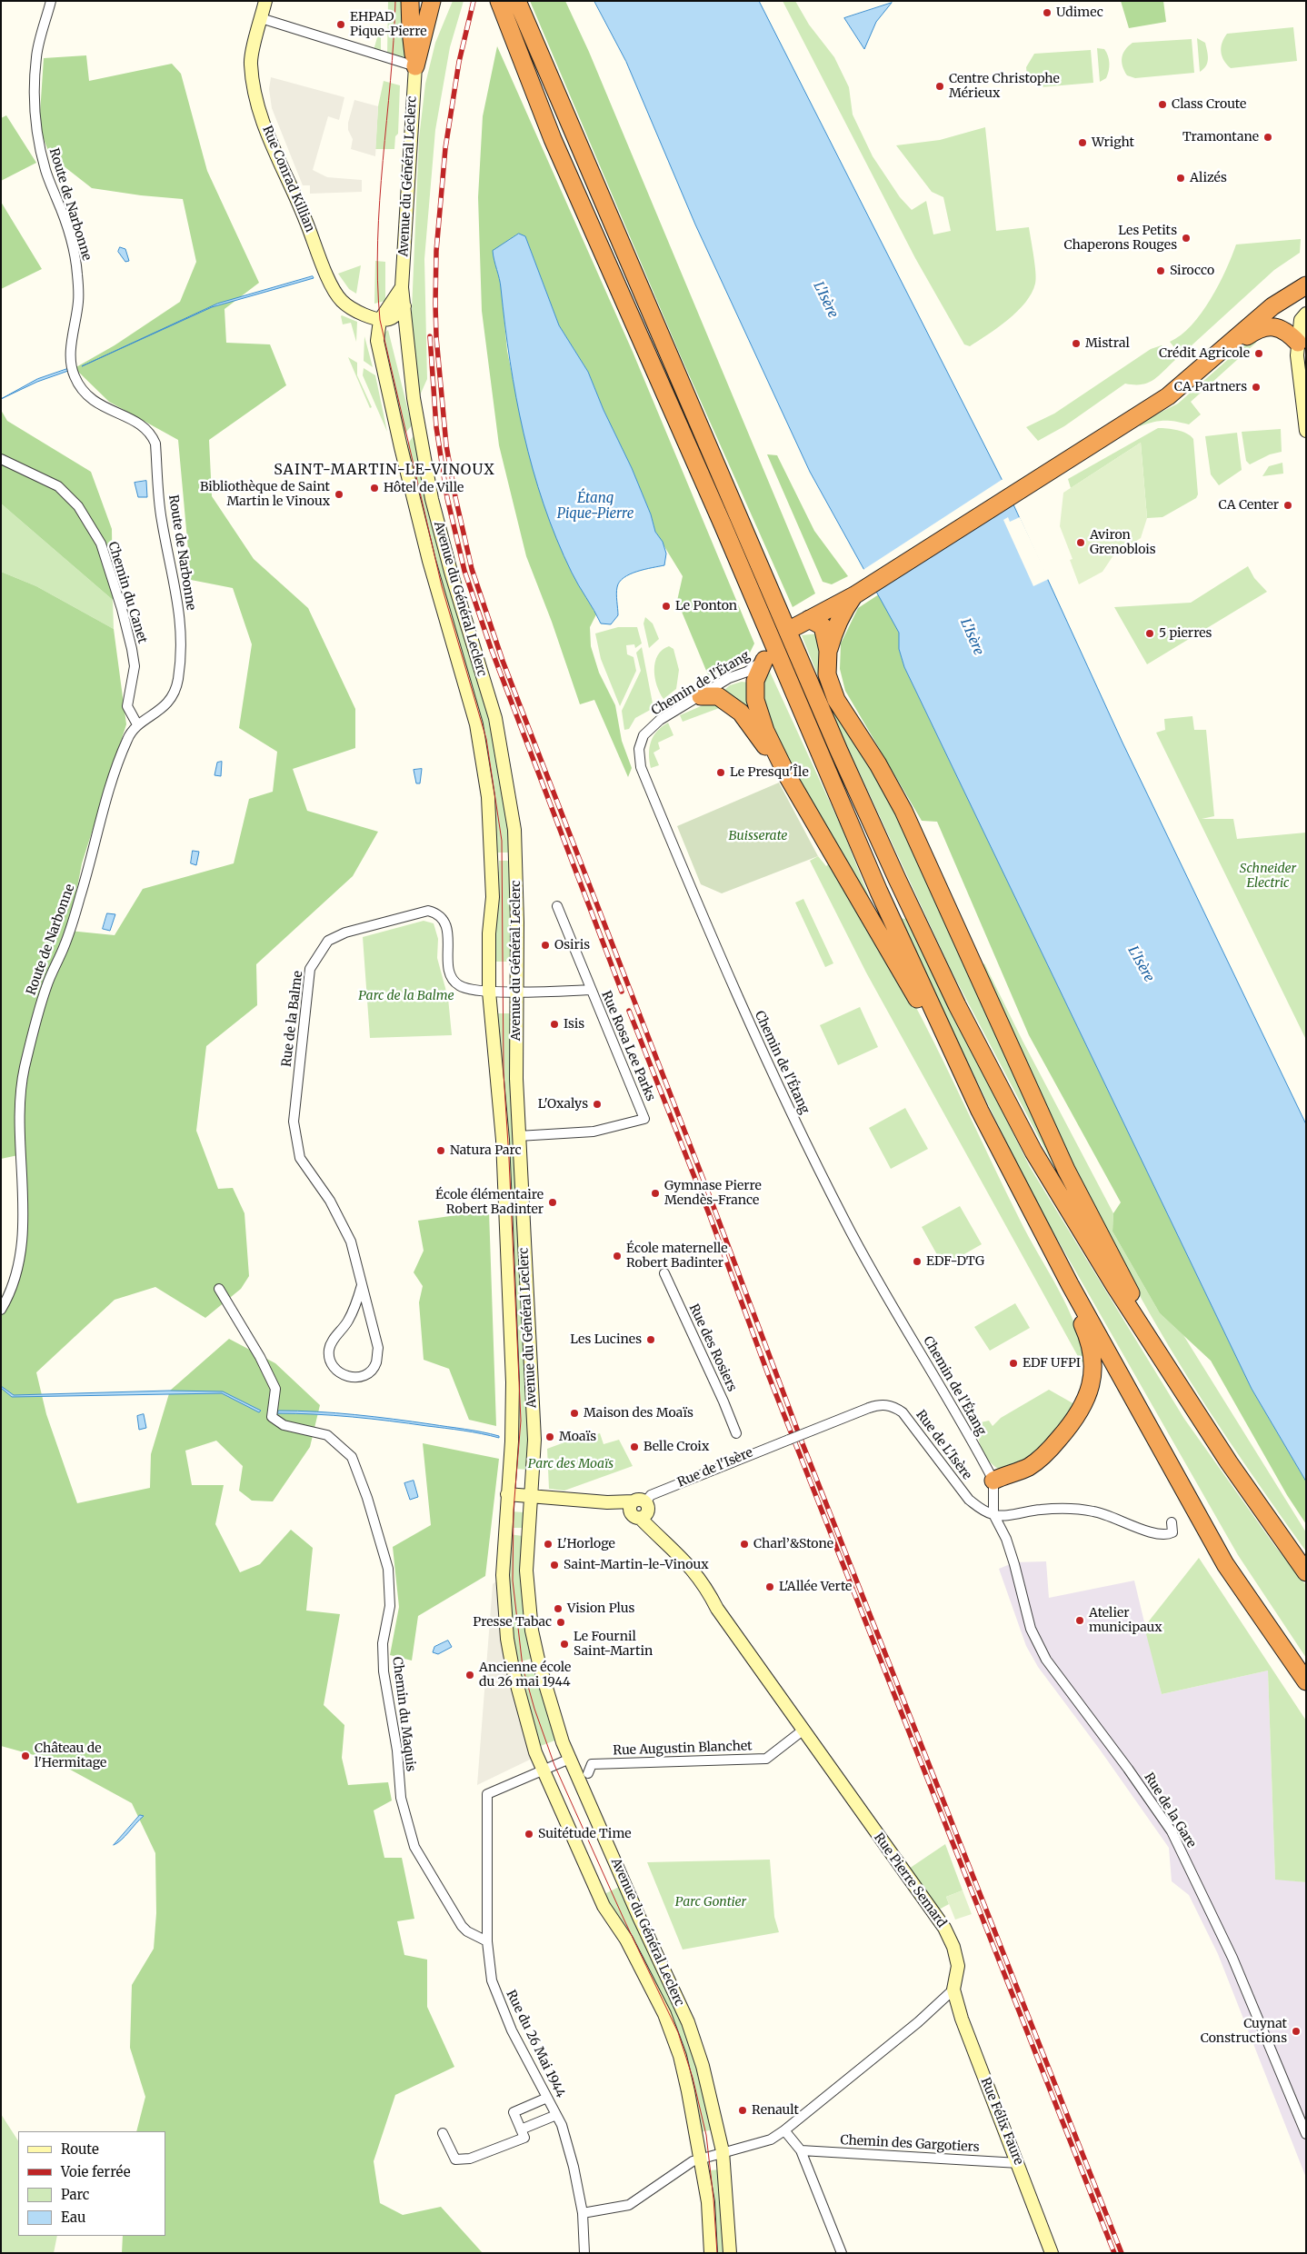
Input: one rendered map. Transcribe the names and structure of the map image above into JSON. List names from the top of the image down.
{
  "streets": {
    "main road": [
      "Avenue du Général Leclerc",
      "Rue Conrad Killian",
      "Rue Pierre Semard",
      "Rue Félix Faure"
    ],
    "street": [
      "Route de Narbonne",
      "Chemin du Canet",
      "Chemin de l'Étang",
      "Rue de la Balme",
      "Rue Rosa Lee Parks",
      "Rue des Rosiers",
      "Rue de L'Isère",
      "Rue de l'Isère",
      "Chemin du Maquis",
      "Rue Augustin Blanchet",
      "Rue de la Gare",
      "Rue du 26 Mai 1944",
      "Chemin des Gargotiers"
    ]
  },
  "crossings": [
    ["Avenue du Général Leclerc", "Rue Conrad Killian"],
    ["Avenue du Général Leclerc", "Rue de la Balme"],
    ["Avenue du Général Leclerc", "Rue Rosa Lee Parks"],
    ["Avenue du Général Leclerc", "Rue du 26 Mai 1944"],
    ["Route de Narbonne", "Chemin du Canet"],
    ["Rue de la Balme", "Rue Rosa Lee Parks"],
    ["Rue de L'Isère", "Rue de l'Isère"],
    ["Rue de L'Isère", "Rue de la Gare"],
    ["Rue de l'Isère", "Rue Pierre Semard"],
    ["Chemin du Maquis", "Rue du 26 Mai 1944"],
    ["Rue Augustin Blanchet", "Rue Pierre Semard"],
    ["Rue Pierre Semard", "Rue Félix Faure"],
    ["Rue Félix Faure", "Chemin des Gargotiers"]
  ],
  "districts": ["SAINT-MARTIN-LE-VINOUX"],
  "water": ["L'Isère", "Étang Pique-Pierre"],
  "parks": [
    "Buisserate",
    "Schneider Electric",
    "Parc de la Balme",
    "Parc des Moaïs",
    "Parc Gontier"
  ],
  "places": [
    "Udimec",
    "EHPAD Pique-Pierre",
    "Centre Christophe Mérieux",
    "Class Croute",
    "Tramontane",
    "Wright",
    "Alizés",
    "Les Petits Chaperons Rouges",
    "Sirocco",
    "Mistral",
    "Crédit Agricole",
    "CA Partners",
    "Hôtel de Ville",
    "Bibliothèque de Saint Martin le Vinoux",
    "CA Center",
    "Aviron Grenoblois",
    "Le Ponton",
    "5 pierres",
    "Le Presqu'Île",
    "Osiris",
    "Isis",
    "L'Oxalys",
    "Natura Parc",
    "Gymnase Pierre Mendès-France",
    "École élémentaire Robert Badinter",
    "École maternelle Robert Badinter",
    "EDF-DTG",
    "Les Lucines",
    "EDF UFPI",
    "Maison des Moaïs",
    "Moaïs",
    "Belle Croix",
    "L'Horloge",
    "Charl’&Stone",
    "Saint-Martin-le-Vinoux",
    "L'Allée Verte",
    "Vision Plus",
    "Atelier municipaux",
    "Presse Tabac",
    "Le Fournil Saint-Martin",
    "Ancienne école du 26 mai 1944",
    "Château de l'Hermitage",
    "Suitétude Time",
    "Cuynat Constructions",
    "Renault"
  ],
  "legend": [
    "Route",
    "Voie ferrée",
    "Parc",
    "Eau"
  ]
}
